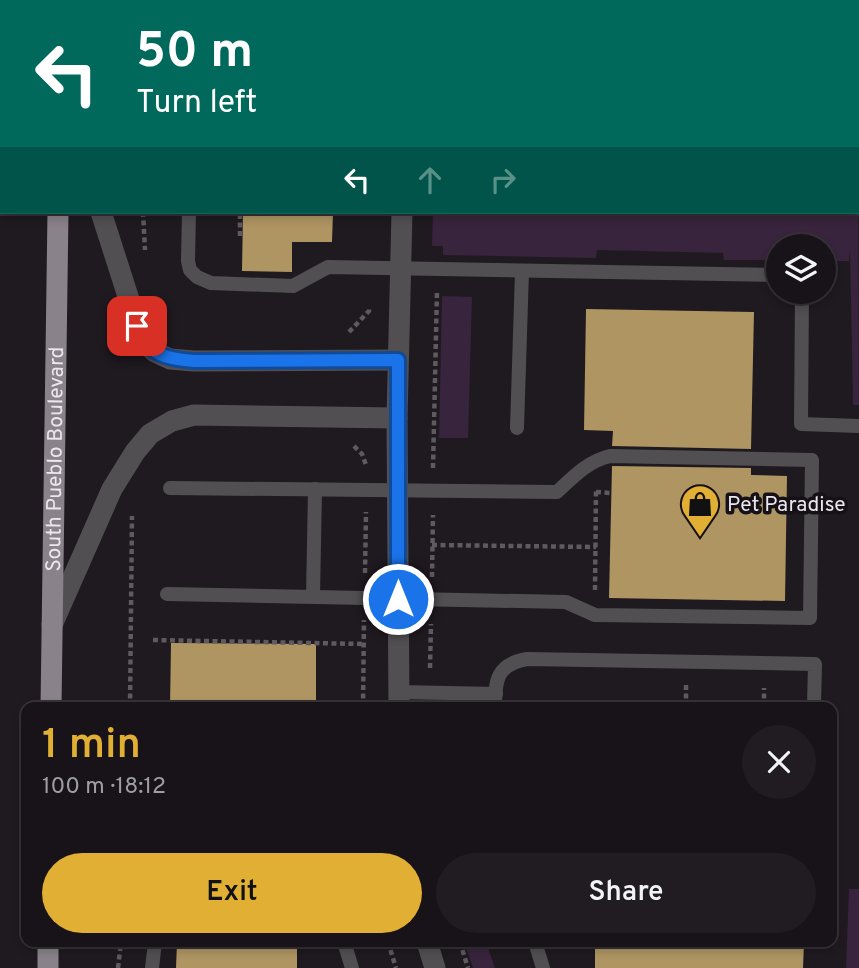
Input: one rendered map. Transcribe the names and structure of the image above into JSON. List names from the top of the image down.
{
  "streets": {
    "main road": ["South Pueblo Boulevard"]
  },
  "places": {
    "shop": ["Pet Paradise"]
  },
  "page": {
    "turn": ["50 m", "Turn left"],
    "heading": ["1 min", "100 m · 18:12"],
    "buttons": ["Exit", "Share"]
  }
}
